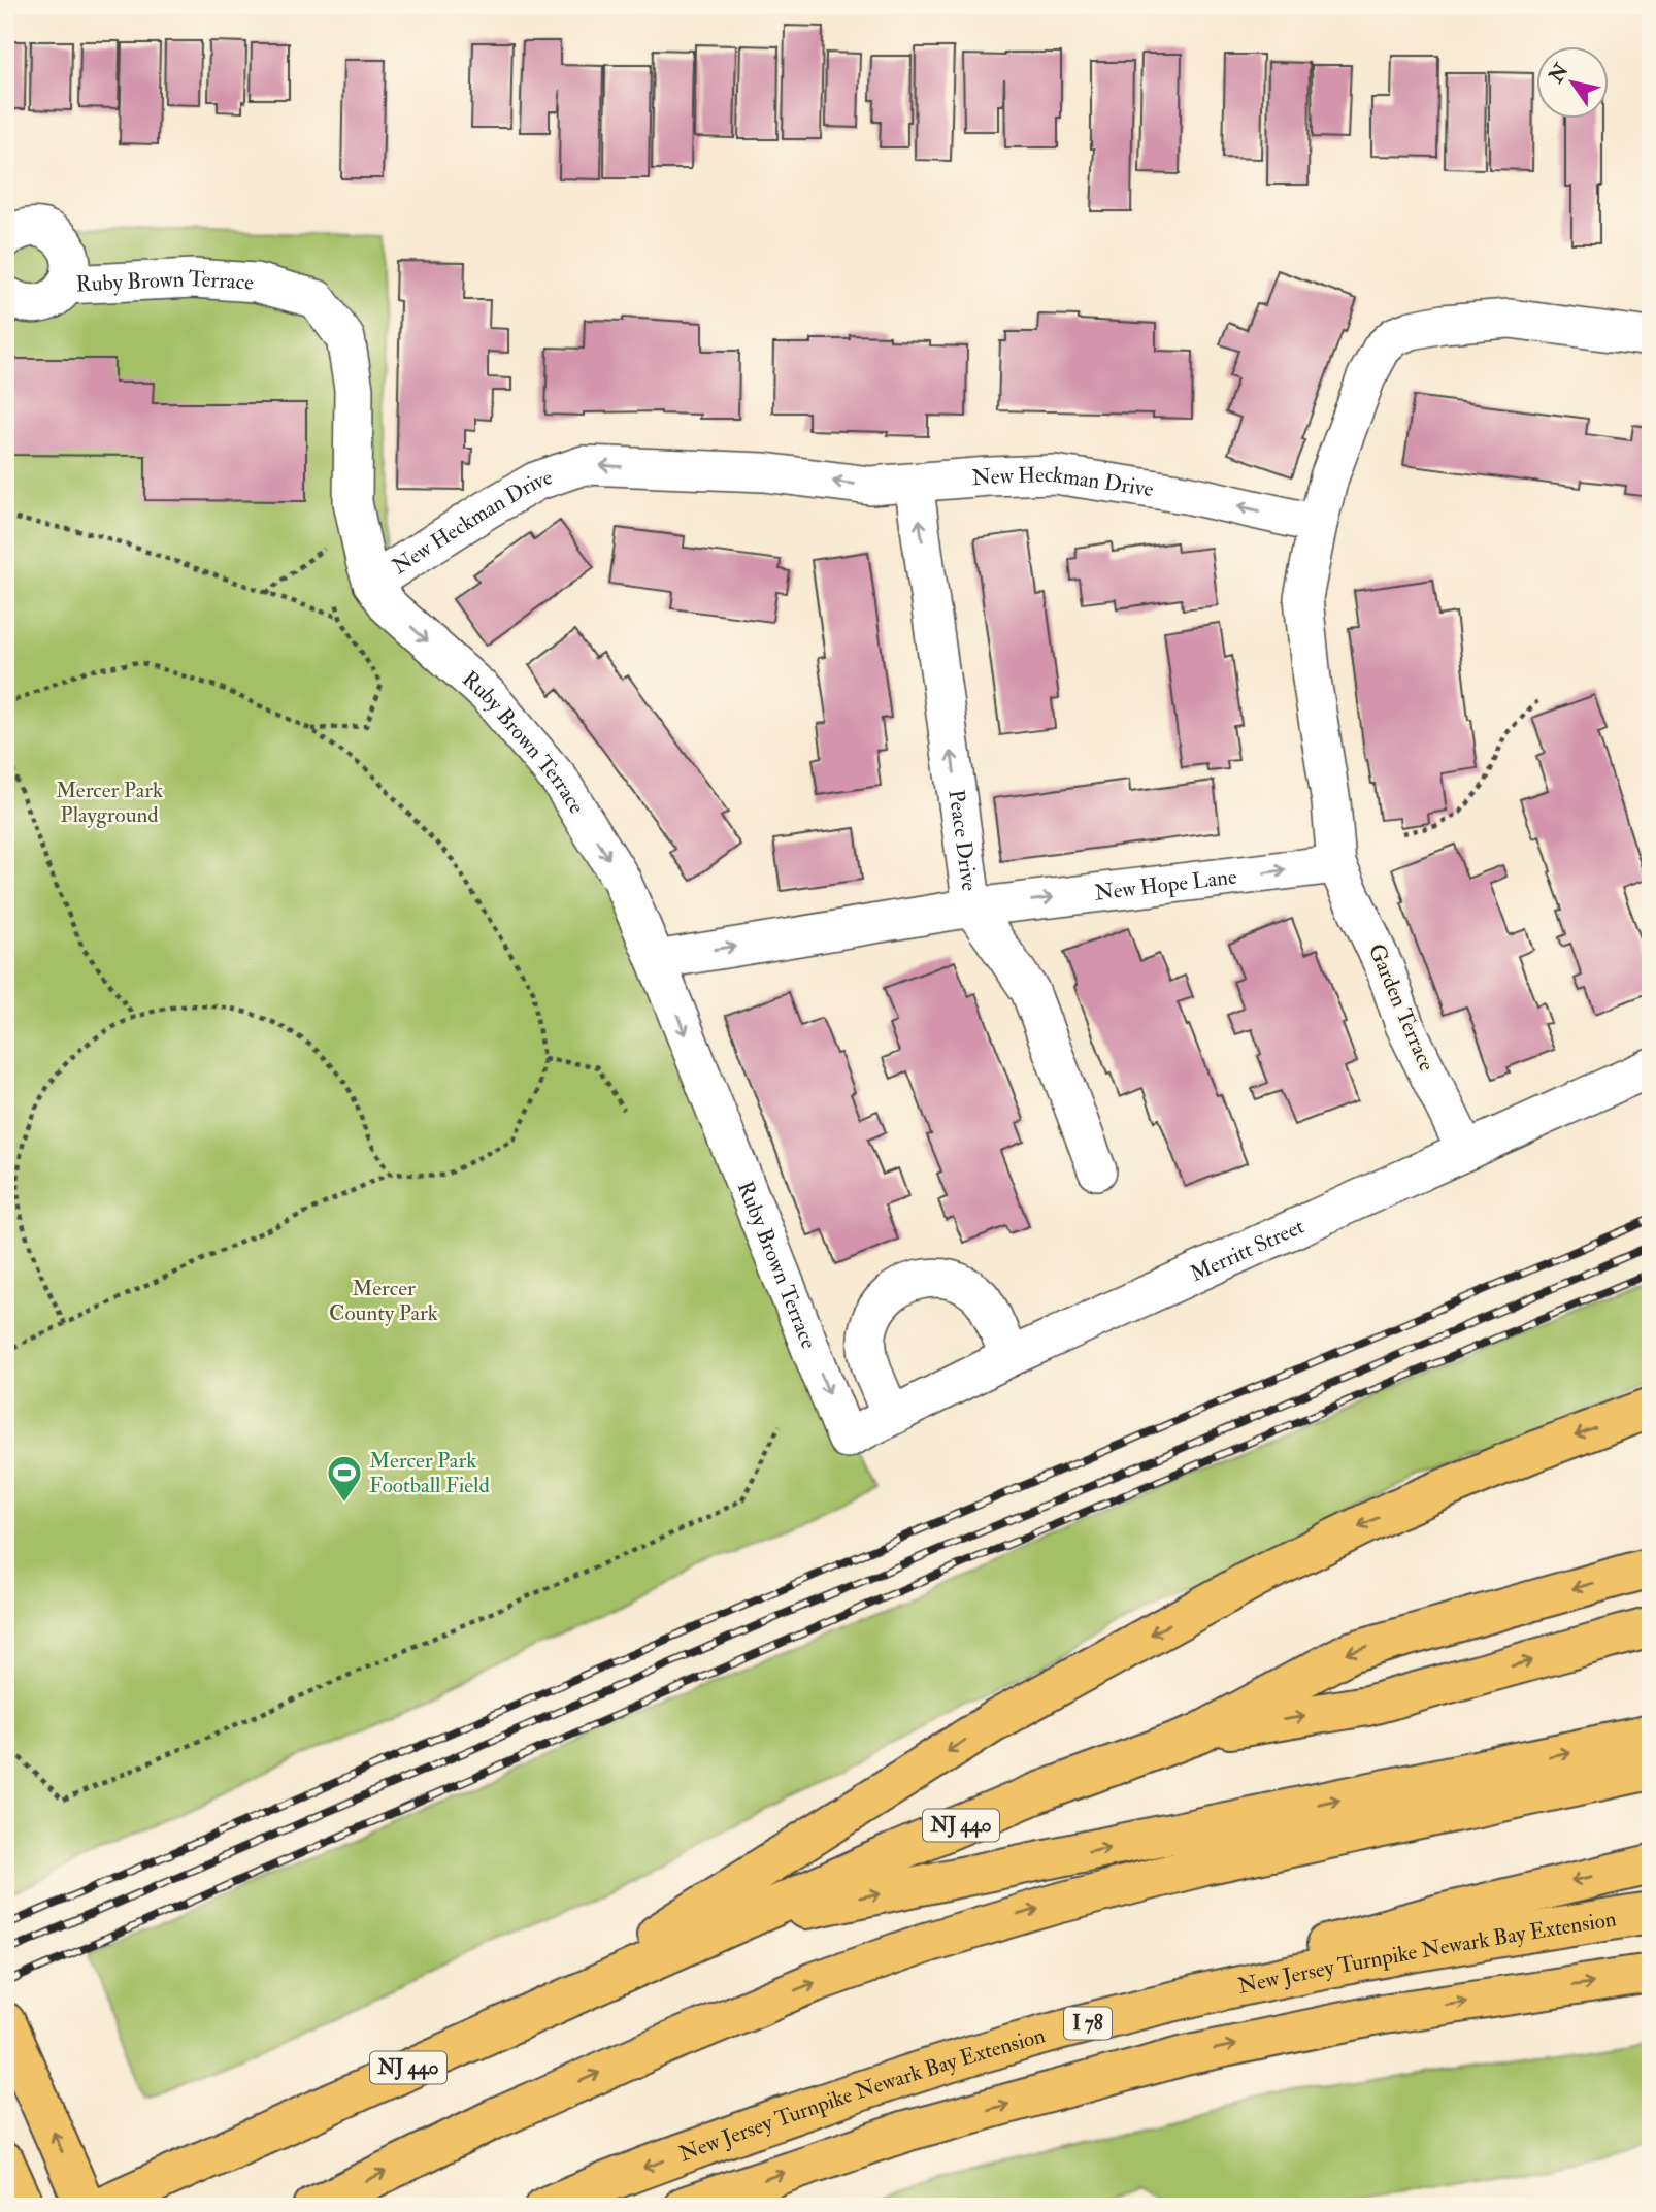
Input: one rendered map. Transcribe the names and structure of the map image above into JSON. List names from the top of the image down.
{
  "streets": {
    "main road": ["NJ 440", "New Jersey Turnpike Newark Bay Extension", "I 78"],
    "street": [
      "Ruby Brown Terrace",
      "New Heckman Drive",
      "Peace Drive",
      "New Hope Lane",
      "Garden Terrace",
      "Merritt Street"
    ]
  },
  "crossings": [
    ["Ruby Brown Terrace", "New Heckman Drive"],
    ["Ruby Brown Terrace", "New Hope Lane"],
    ["Ruby Brown Terrace", "Merritt Street"],
    ["New Heckman Drive", "Peace Drive"],
    ["Peace Drive", "New Hope Lane"],
    ["New Hope Lane", "Garden Terrace"],
    ["Garden Terrace", "Merritt Street"]
  ],
  "one_way": [
    "Ruby Brown Terrace",
    "New Heckman Drive",
    "Peace Drive",
    "New Hope Lane"
  ],
  "parks": ["Mercer Park Playground", "Mercer County Park"],
  "places": {
    "sports": ["Mercer Park Football Field"]
  },
  "north": "top left"
}
